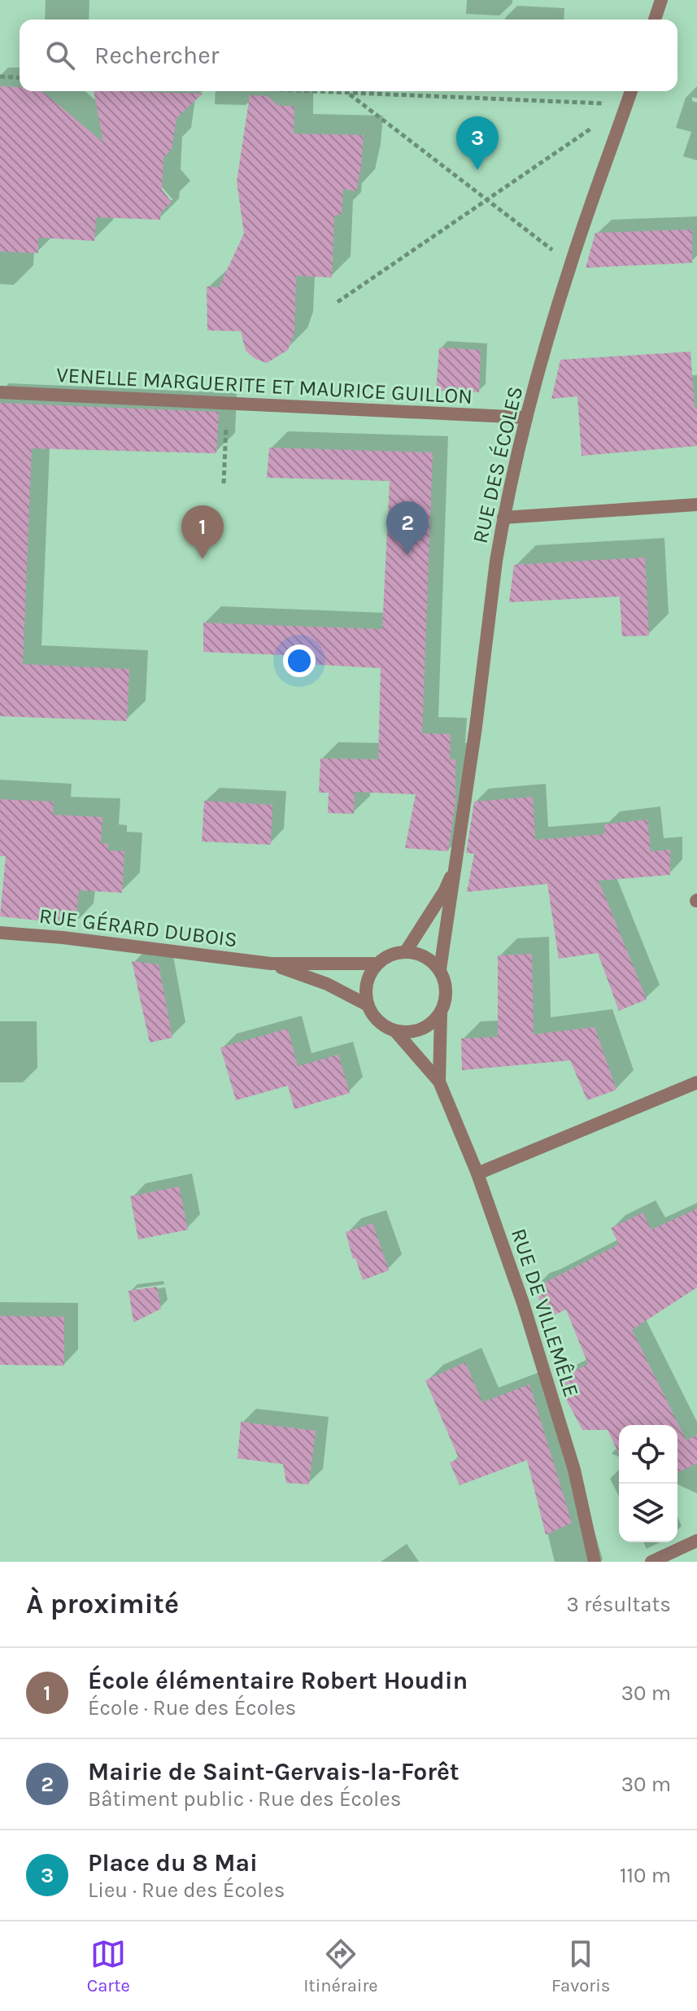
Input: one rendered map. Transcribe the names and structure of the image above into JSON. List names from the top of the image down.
{
  "streets": {
    "street": [
      "VENELLE MARGUERITE ET MAURICE GUILLON",
      "RUE DES ÉCOLES",
      "RUE GÉRARD DUBOIS",
      "RUE DE VILLEMÊLE"
    ]
  },
  "crossings": [
    ["VENELLE MARGUERITE ET MAURICE GUILLON", "RUE DES ÉCOLES"],
    ["RUE DES ÉCOLES", "RUE GÉRARD DUBOIS"],
    ["RUE DES ÉCOLES", "RUE DE VILLEMÊLE"],
    ["RUE GÉRARD DUBOIS", "RUE DE VILLEMÊLE"]
  ],
  "page": {
    "search": "Rechercher",
    "pins": ["3", "2", "1"],
    "heading": ["À proximité", "3 résultats"],
    "list": [
      {
        "mark": "1",
        "name": "École élémentaire Robert Houdin",
        "note": "École · Rue des Écoles",
        "value": "30 m"
      },
      {
        "mark": "2",
        "name": "Mairie de Saint-Gervais-la-Forêt",
        "note": "Bâtiment public · Rue des Écoles",
        "value": "30 m"
      },
      {
        "mark": "3",
        "name": "Place du 8 Mai",
        "note": "Lieu · Rue des Écoles",
        "value": "110 m"
      }
    ],
    "nav": ["Carte", "Itinéraire", "Favoris"]
  }
}
